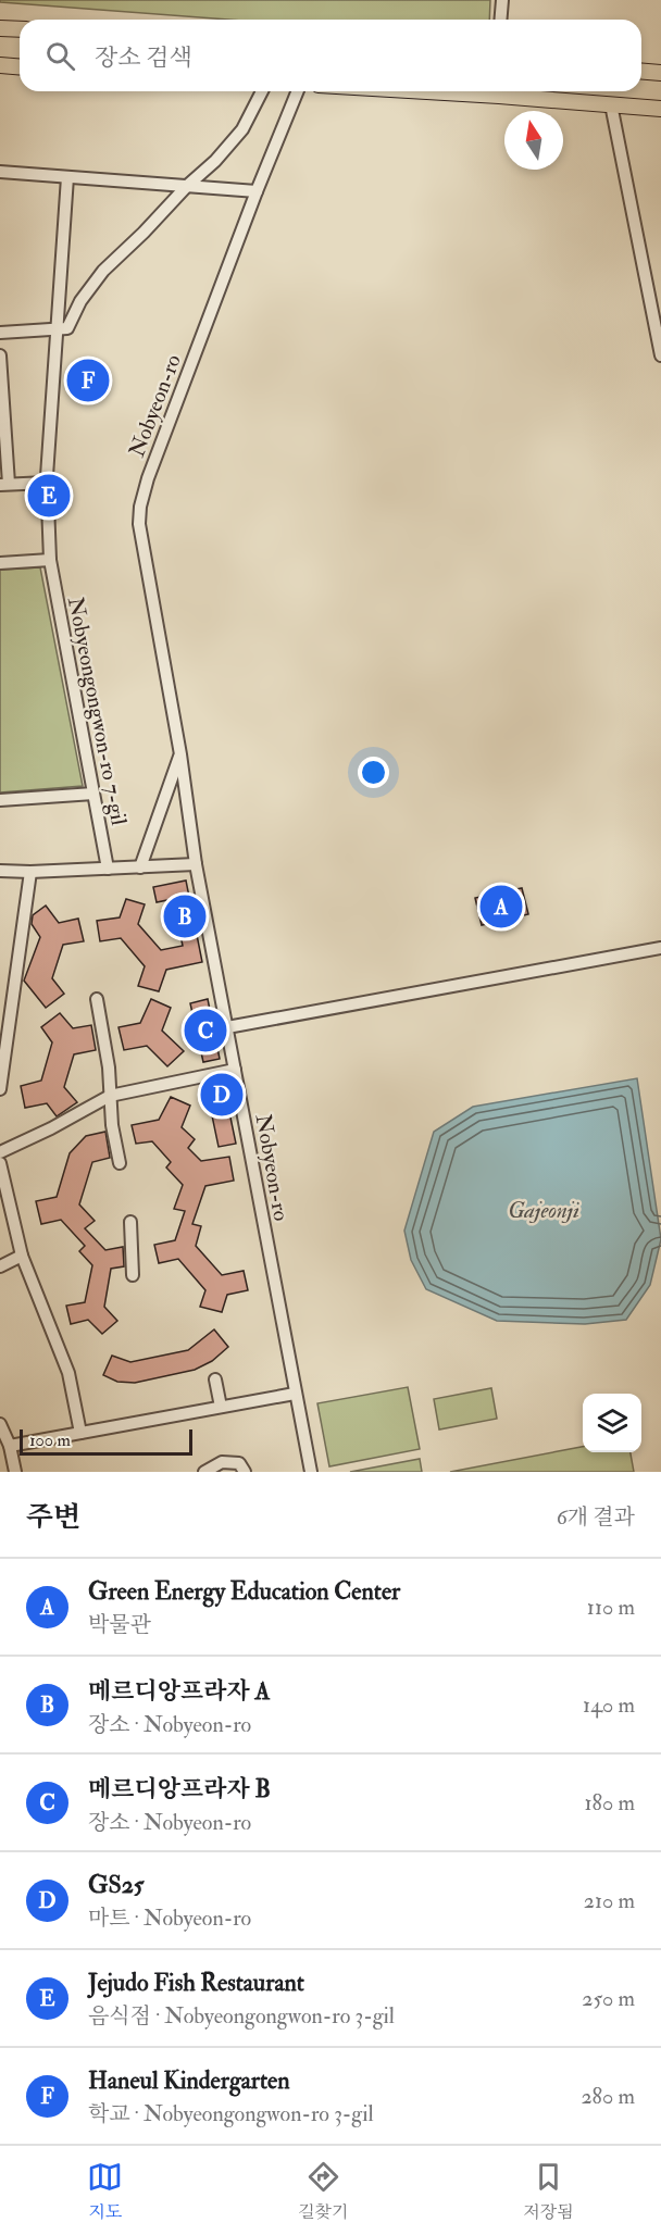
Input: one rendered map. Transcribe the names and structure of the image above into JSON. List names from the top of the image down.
{
  "streets": {
    "street": ["Nobyeon-ro", "Nobyeongongwon-ro 7-gil"]
  },
  "water": ["Gajeonji"],
  "scale_bar": "100 m",
  "north": "top",
  "page": {
    "search": "장소 검색",
    "pins": [
      "F",
      "E",
      "A",
      "B",
      "C",
      "D"
    ],
    "scale": "100 m",
    "heading": ["주변", "6개 결과"],
    "list": [
      {
        "mark": "A",
        "name": "Green Energy Education Center",
        "note": "박물관",
        "value": "110 m"
      },
      {
        "mark": "B",
        "name": "메르디앙프라자 A",
        "note": "장소 · Nobyeon-ro",
        "value": "140 m"
      },
      {
        "mark": "C",
        "name": "메르디앙프라자 B",
        "note": "장소 · Nobyeon-ro",
        "value": "180 m"
      },
      {
        "mark": "D",
        "name": "GS25",
        "note": "마트 · Nobyeon-ro",
        "value": "210 m"
      },
      {
        "mark": "E",
        "name": "Jejudo Fish Restaurant",
        "note": "음식점 · Nobyeongongwon-ro 3-gil",
        "value": "250 m"
      },
      {
        "mark": "F",
        "name": "Haneul Kindergarten",
        "note": "학교 · Nobyeongongwon-ro 3-gil",
        "value": "280 m"
      }
    ],
    "nav": ["지도", "길찾기", "저장됨"]
  }
}
